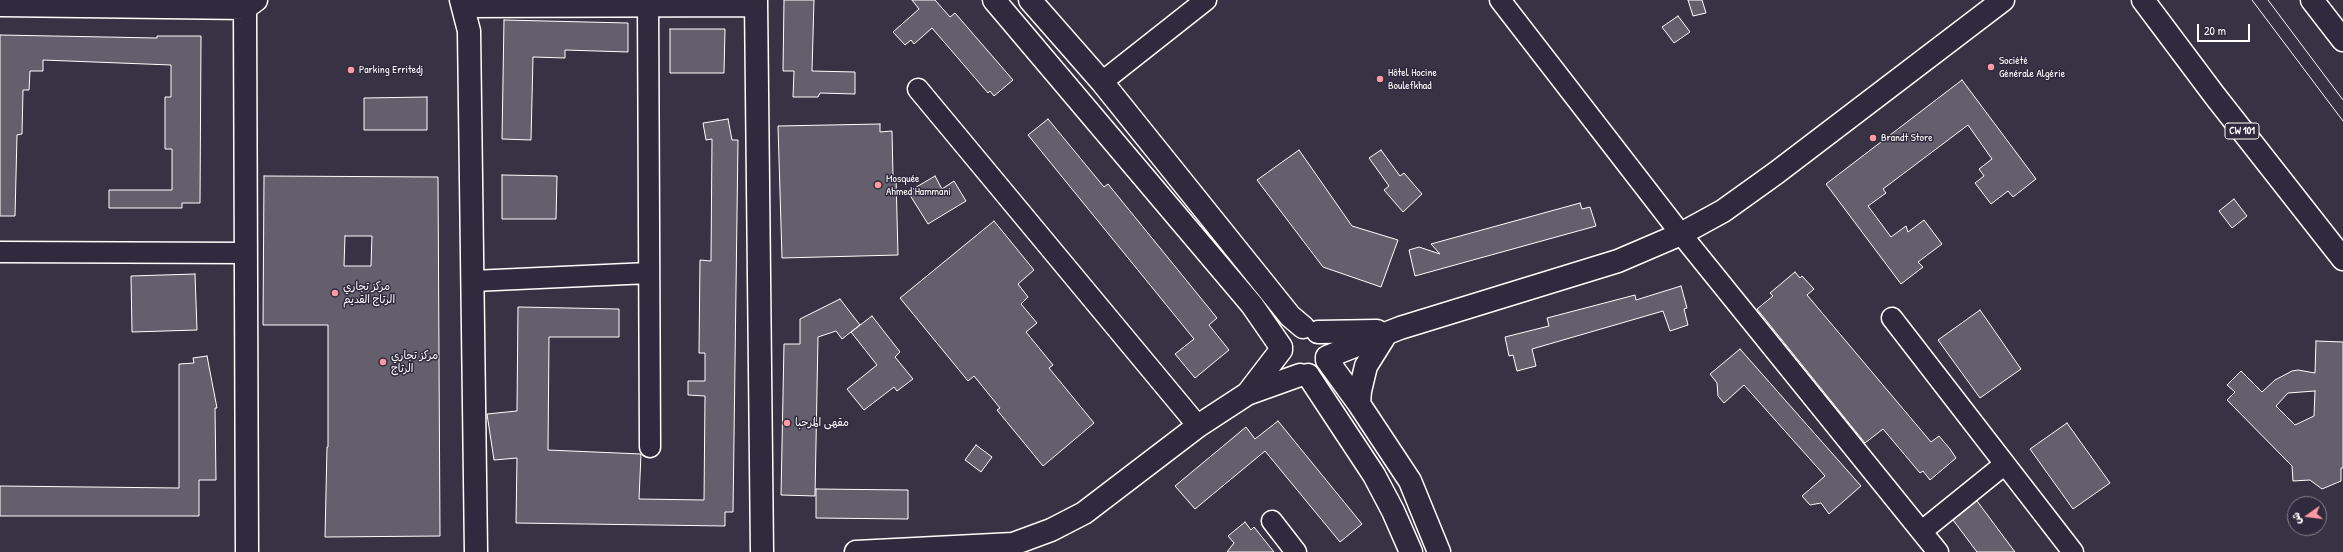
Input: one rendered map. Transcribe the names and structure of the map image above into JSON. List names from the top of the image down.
{
  "streets": {
    "main road": ["CW 101"]
  },
  "places": [
    "Société Générale Algérie",
    "Parking Erritedj",
    "Hôtel Hocine Boulefkhad",
    "Brandt Store",
    "Mosquée Ahmed Hammani",
    "مركز تجاري الرتاج القديم",
    "مركز تجاري الرتاج",
    "مقهى المرحبا"
  ],
  "scale_bar": "20 m",
  "north": "left"
}
